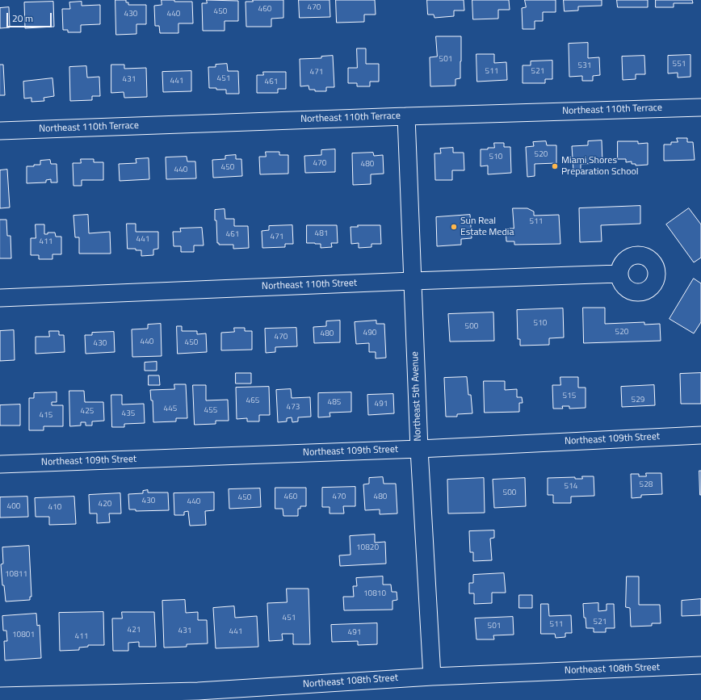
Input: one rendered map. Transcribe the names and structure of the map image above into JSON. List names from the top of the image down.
{
  "streets": {
    "street": [
      "Northeast 110th Terrace",
      "Northeast 110th Street",
      "Northeast 5th Avenue",
      "Northeast 109th Street",
      "Northeast 108th Street"
    ]
  },
  "crossings": [
    ["Northeast 110th Terrace", "Northeast 5th Avenue"],
    ["Northeast 110th Street", "Northeast 5th Avenue"],
    ["Northeast 5th Avenue", "Northeast 109th Street"],
    ["Northeast 5th Avenue", "Northeast 108th Street"]
  ],
  "places": ["Miami Shores Preparation School", "Sun Real Estate Media"],
  "house_numbers": [
    "470",
    "460",
    "450",
    "430",
    "440",
    "501",
    "551",
    "531",
    "511",
    "521",
    "471",
    "451",
    "431",
    "441",
    "461",
    "520",
    "510",
    "470",
    "480",
    "450",
    "440",
    "511",
    "481",
    "461",
    "471",
    "441",
    "411",
    "510",
    "500",
    "520",
    "490",
    "480",
    "470",
    "440",
    "450",
    "430",
    "515",
    "529",
    "465",
    "485",
    "491",
    "473",
    "445",
    "455",
    "425",
    "435",
    "415",
    "528",
    "514",
    "500",
    "460",
    "470",
    "480",
    "450",
    "430",
    "440",
    "420",
    "400",
    "410",
    "10820",
    "10811",
    "10810",
    "451",
    "521",
    "511",
    "501",
    "421",
    "431",
    "441",
    "491",
    "10801",
    "411"
  ],
  "scale_bar": "20 m"
}
